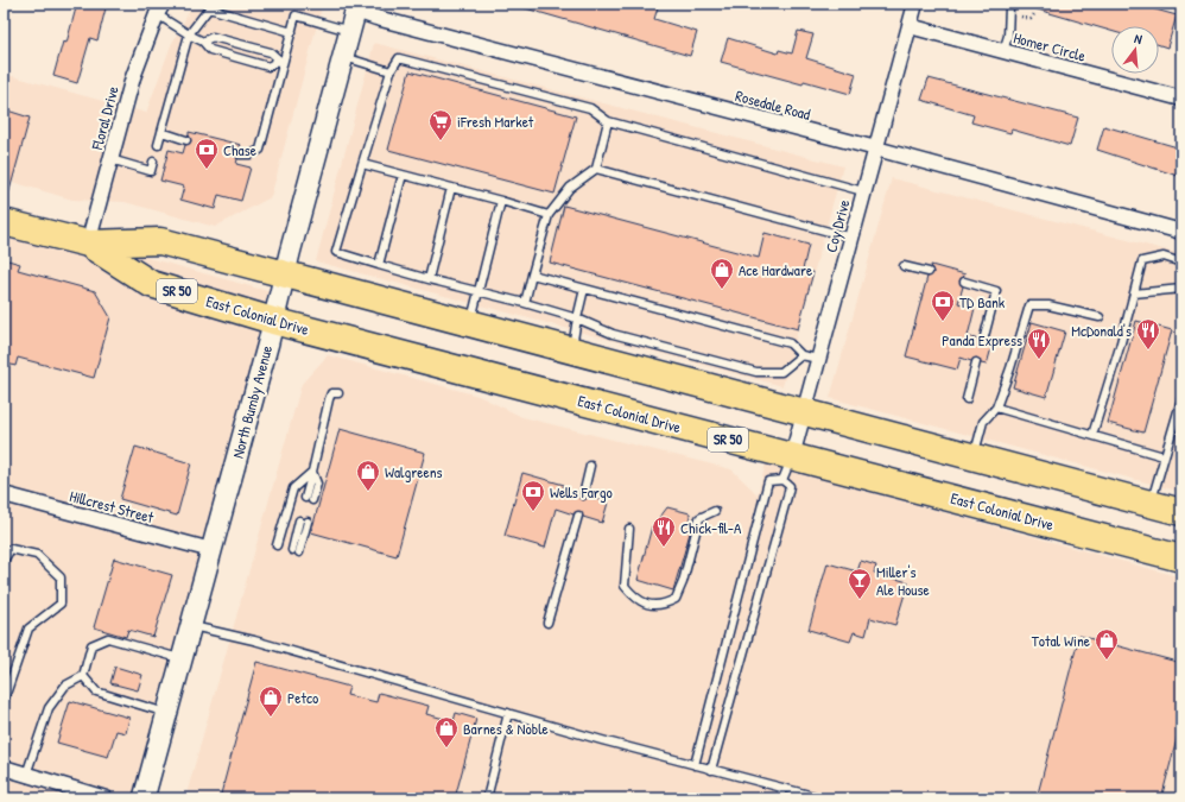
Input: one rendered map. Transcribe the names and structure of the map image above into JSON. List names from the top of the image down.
{
  "streets": {
    "highway": ["SR 50", "East Colonial Drive"],
    "street": [
      "Homer Circle",
      "Rosedale Road",
      "Floral Drive",
      "Coy Drive",
      "North Bumby Avenue",
      "Hillcrest Street"
    ]
  },
  "crossings": [
    ["Homer Circle", "Coy Drive"],
    ["Rosedale Road", "Coy Drive"],
    ["Rosedale Road", "North Bumby Avenue"],
    ["Floral Drive", "East Colonial Drive"],
    ["Coy Drive", "East Colonial Drive"],
    ["East Colonial Drive", "North Bumby Avenue"],
    ["North Bumby Avenue", "Hillcrest Street"]
  ],
  "places": {
    "supermarket": ["iFresh Market"],
    "bank": ["Chase", "TD Bank", "Wells Fargo"],
    "shop": [
      "Ace Hardware",
      "Walgreens",
      "Total Wine",
      "Petco",
      "Barnes & Noble"
    ],
    "restaurant": ["McDonald's", "Panda Express", "Chick-fil-A"],
    "bar": ["Miller's Ale House"]
  },
  "north": "top"
}
